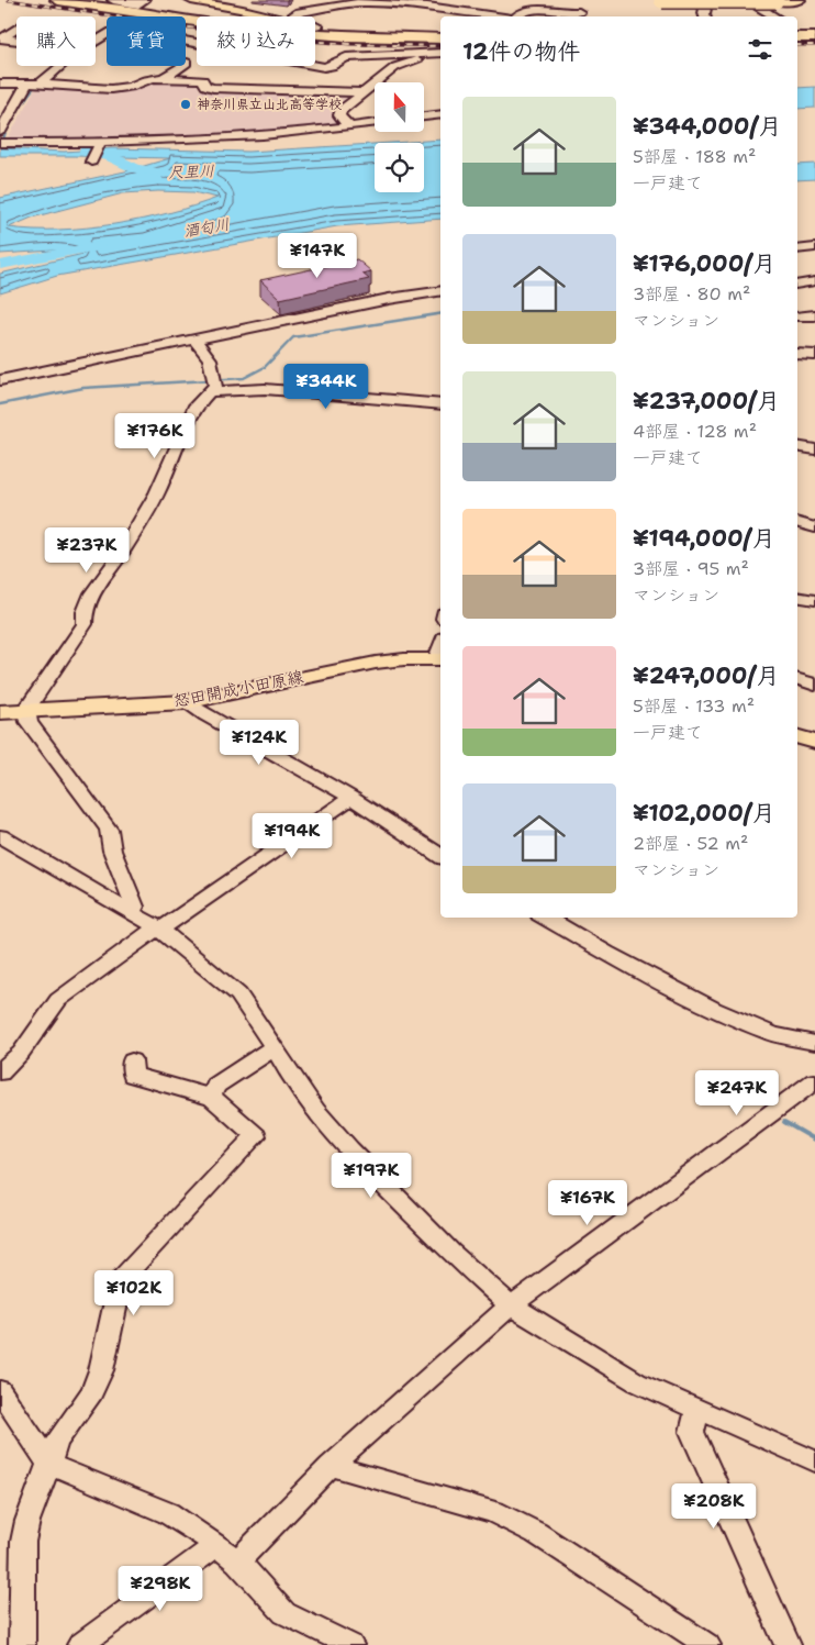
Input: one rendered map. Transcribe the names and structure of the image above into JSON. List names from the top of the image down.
{
  "streets": {
    "main road": ["怒田開成小田原線"]
  },
  "water": ["尺里川", "酒匂川"],
  "places": ["神奈川県立山北高等学校"],
  "north": "top",
  "page": {
    "chip": ["購入", "賃貸", "絞り込み"],
    "heading": "12件の物件",
    "list": [
      {
        "name": "¥344,000/月",
        "note": "5部屋 · 188 m² · 一戸建て"
      },
      {
        "name": "¥176,000/月",
        "note": "3部屋 · 80 m² · マンション"
      },
      {
        "name": "¥237,000/月",
        "note": "4部屋 · 128 m² · 一戸建て"
      },
      {
        "name": "¥194,000/月",
        "note": "3部屋 · 95 m² · マンション"
      },
      {
        "name": "¥247,000/月",
        "note": "5部屋 · 133 m² · 一戸建て"
      },
      {
        "name": "¥102,000/月",
        "note": "2部屋 · 52 m² · マンション"
      }
    ],
    "price": [
      "¥147K",
      "¥344K",
      "¥176K",
      "¥237K",
      "¥124K",
      "¥194K",
      "¥247K",
      "¥197K",
      "¥167K",
      "¥102K",
      "¥208K",
      "¥298K"
    ]
  }
}
